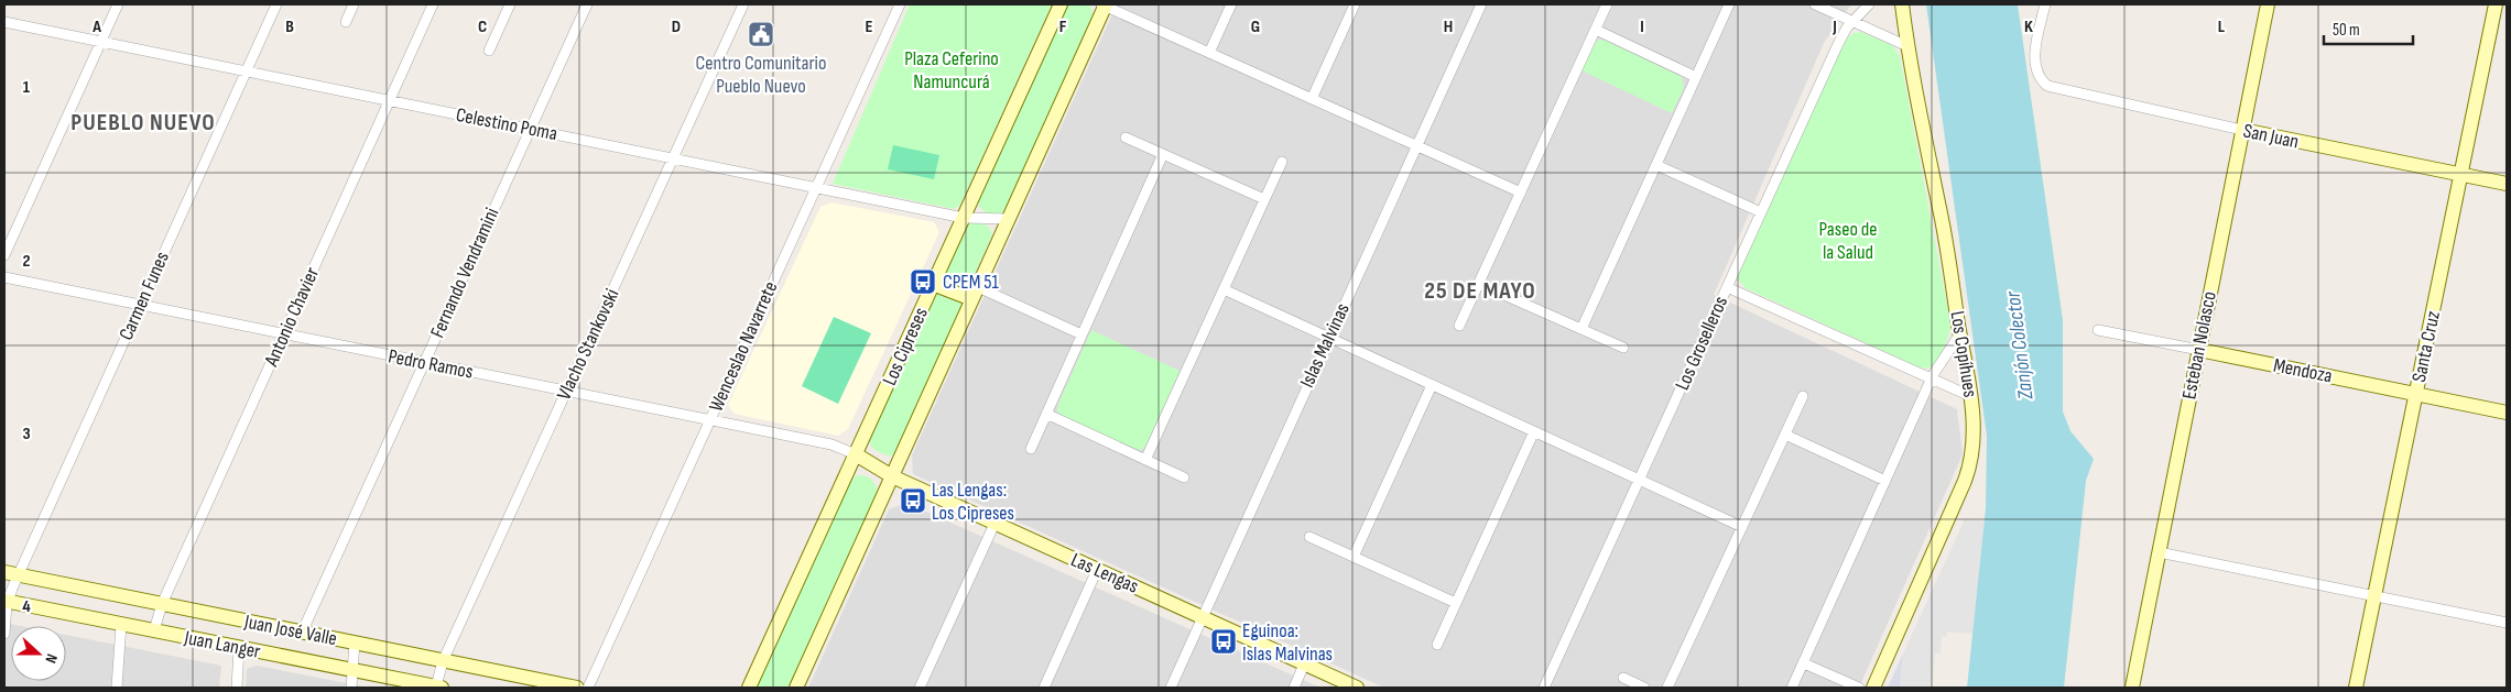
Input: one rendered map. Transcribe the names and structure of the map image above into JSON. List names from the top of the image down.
{
  "streets": {
    "main road": [
      "San Juan",
      "Esteban Nolasco",
      "Los Cipreses",
      "Santa Cruz",
      "Los Copíhues",
      "Mendoza",
      "Las Lengas",
      "Juan José Valle",
      "Juan Langer"
    ],
    "street": [
      "Celestino Poma",
      "Fernando Vendramini",
      "Carmen Funes",
      "Antonio Chavier",
      "Los Groselleros",
      "Vlacho Stankovski",
      "Islas Malvinas",
      "Wenceslao Navarrete",
      "Pedro Ramos"
    ]
  },
  "crossings": [
    ["Celestino Poma", "Fernando Vendramini"],
    ["Celestino Poma", "Carmen Funes"],
    ["Celestino Poma", "Antonio Chavier"],
    ["Celestino Poma", "Vlacho Stankovski"],
    ["Celestino Poma", "Wenceslao Navarrete"],
    ["Celestino Poma", "Los Cipreses"],
    ["San Juan", "Esteban Nolasco"],
    ["San Juan", "Santa Cruz"],
    ["Fernando Vendramini", "Pedro Ramos"],
    ["Fernando Vendramini", "Juan José Valle"],
    ["Carmen Funes", "Pedro Ramos"],
    ["Carmen Funes", "Juan José Valle"],
    ["Carmen Funes", "Juan Langer"],
    ["Antonio Chavier", "Pedro Ramos"],
    ["Antonio Chavier", "Juan José Valle"],
    ["Antonio Chavier", "Juan Langer"],
    ["Vlacho Stankovski", "Pedro Ramos"],
    ["Vlacho Stankovski", "Juan José Valle"],
    ["Vlacho Stankovski", "Juan Langer"],
    ["Islas Malvinas", "Las Lengas"],
    ["Esteban Nolasco", "Mendoza"],
    ["Wenceslao Navarrete", "Pedro Ramos"],
    ["Los Cipreses", "Pedro Ramos"],
    ["Los Cipreses", "Las Lengas"],
    ["Santa Cruz", "Mendoza"],
    ["Pedro Ramos", "Las Lengas"]
  ],
  "districts": ["PUEBLO NUEVO", "25 DE MAYO"],
  "water": ["Zanjón Colector"],
  "parks": ["Plaza Ceferino Namuncurá", "Paseo de la Salud"],
  "places": {
    "public building": ["Centro Comunitario Pueblo Nuevo"],
    "bus stop": ["CPEM 51", "Las Lengas: Los Cipreses", "Eguinoa: Islas Malvinas"]
  },
  "scale_bar": "50 m",
  "north": "right",
  "grid": {
    "columns": [
      "A",
      "B",
      "C",
      "D",
      "E",
      "F",
      "G",
      "H",
      "I",
      "J",
      "K",
      "L"
    ],
    "rows": [
      "1",
      "2",
      "3",
      "4"
    ]
  }
}
